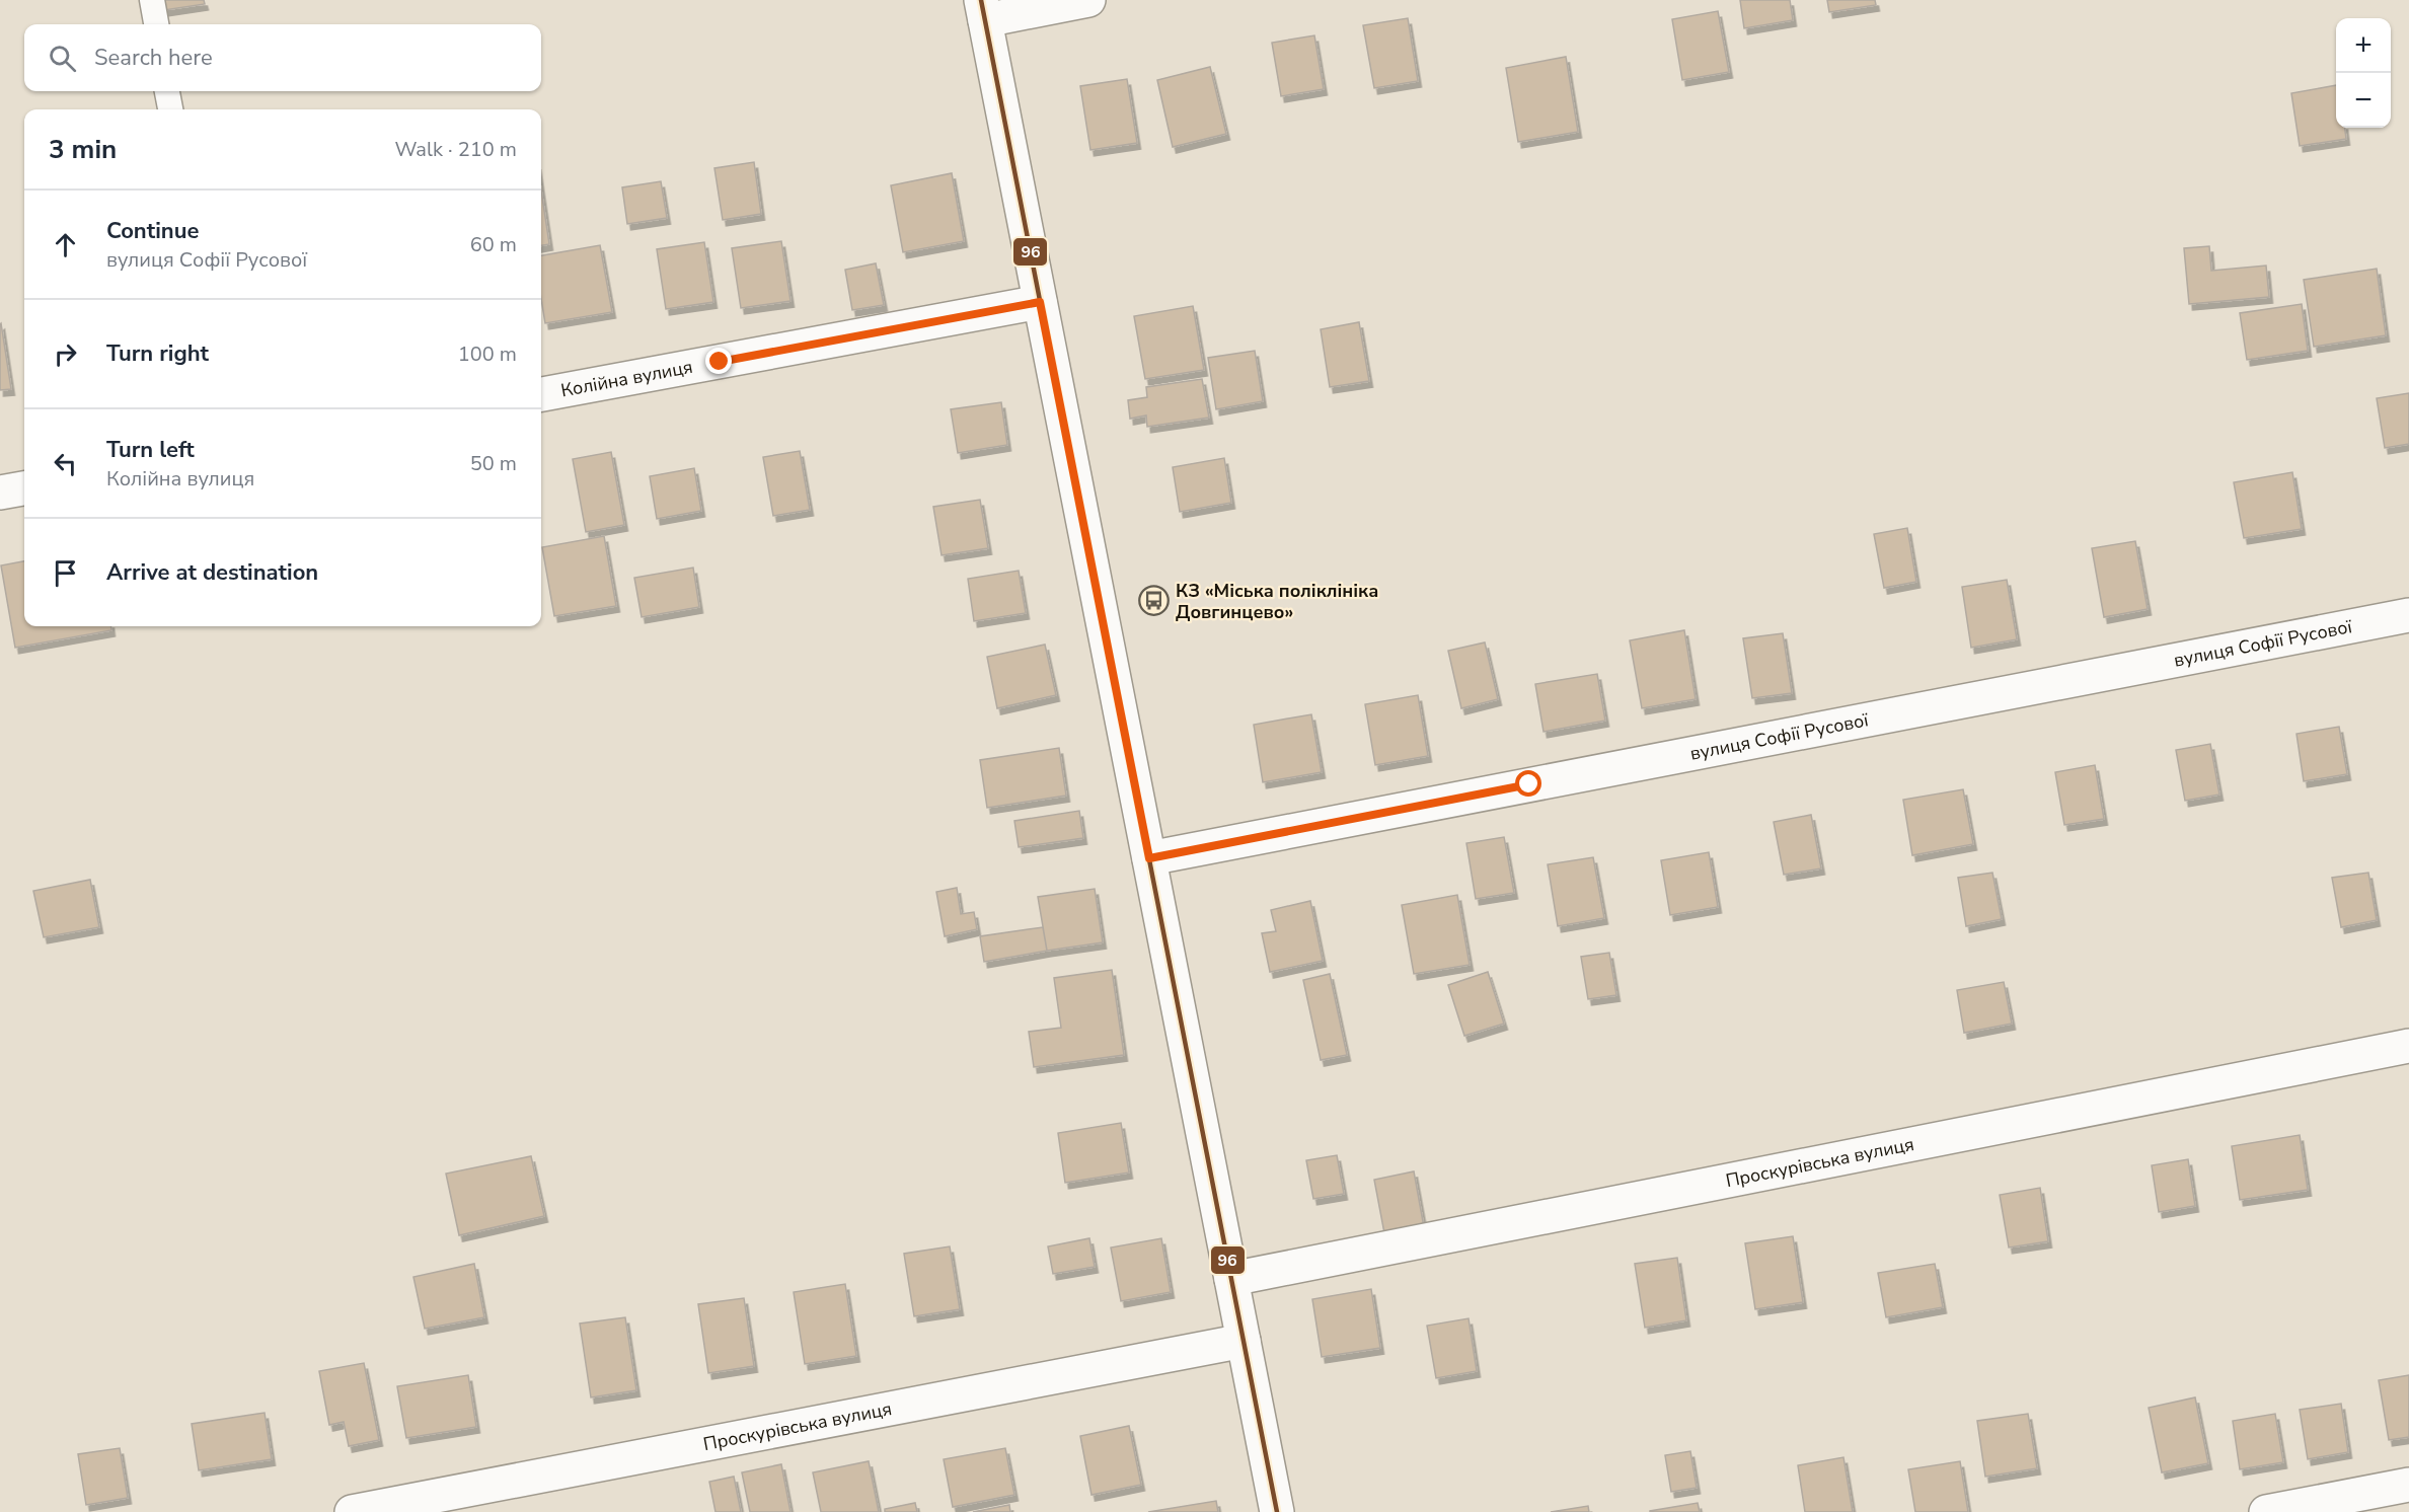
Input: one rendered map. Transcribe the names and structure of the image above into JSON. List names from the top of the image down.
{
  "streets": {
    "street": ["Колійна вулиця", "вулиця Софії Русової", "Проскурівська вулиця"]
  },
  "places": {
    "bus stop": ["КЗ «Міська поліклініка Довгинцево»"]
  },
  "lines": ["transit line 96"],
  "page": {
    "map_buttons": ["+", "−"],
    "search": "Search here",
    "heading": ["3 min", "Walk · 210 m"],
    "list": [
      ["Continue", "вулиця Софії Русової", "60 m"],
      ["Turn right", "100 m"],
      ["Turn left", "Колійна вулиця", "50 m"],
      "Arrive at destination"
    ]
  }
}
